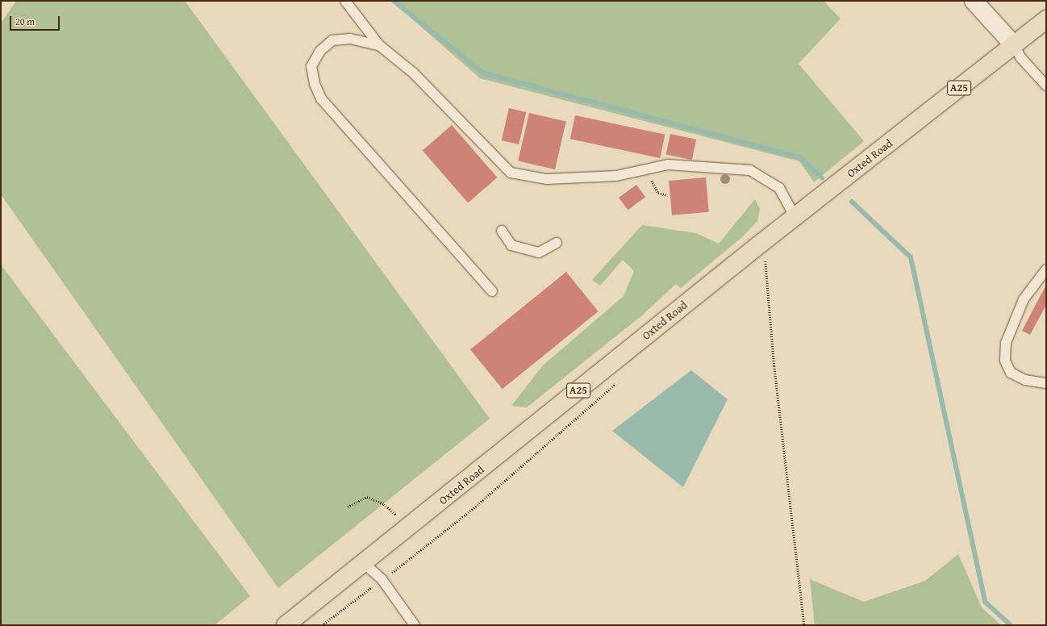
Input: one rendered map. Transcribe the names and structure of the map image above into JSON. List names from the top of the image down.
{
  "streets": {
    "main road": ["A25", "Oxted Road"]
  },
  "scale_bar": "20 m"
}
